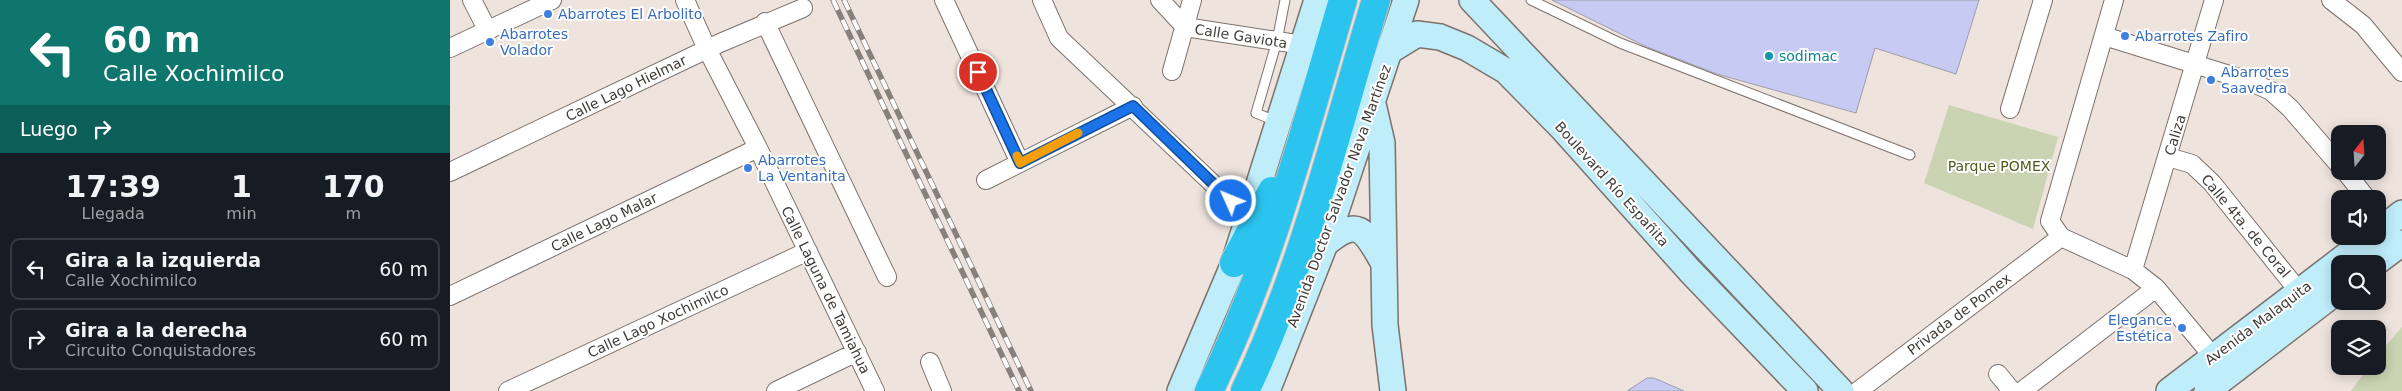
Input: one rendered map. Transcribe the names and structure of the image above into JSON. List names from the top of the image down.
{
  "streets": {
    "highway": ["Avenida Doctor Salvador Nava Martínez"],
    "main road": ["Boulevard Río Españita", "Avenida Malaquita"],
    "street": [
      "Calle Gaviota",
      "Calle Lago Hielmar",
      "Caliza",
      "Calle Lago Malar",
      "Calle 4ta. de Coral",
      "Calle Laguna de Tamiahua",
      "Privada de Pomex",
      "Calle Lago Xochimilco"
    ]
  },
  "crossings": [
    ["Calle Lago Hielmar", "Calle Laguna de Tamiahua"],
    ["Caliza", "Calle 4ta. de Coral"],
    ["Boulevard Río Españita", "Avenida Doctor Salvador Nava Martínez"],
    ["Calle Lago Malar", "Calle Laguna de Tamiahua"],
    ["Calle 4ta. de Coral", "Avenida Malaquita"],
    ["Calle Laguna de Tamiahua", "Calle Lago Xochimilco"]
  ],
  "parks": ["Parque POMEX"],
  "places": [
    "Abarrotes El Arbolito",
    "Abarrotes Zafiro",
    "Abarrotes Volador",
    "sodimac",
    "Abarrotes Saavedra",
    "Abarrotes La Ventanita",
    "Elegance Estética"
  ],
  "north": "top",
  "page": {
    "turn": ["60 m", "Calle Xochimilco"],
    "then": "Luego",
    "eta": [
      "17:39",
      "Llegada",
      "1",
      "min",
      "170",
      "m"
    ],
    "list": [
      {
        "name": "Gira a la izquierda",
        "note": "Calle Xochimilco",
        "value": "60 m"
      },
      {
        "name": "Gira a la derecha",
        "note": "Circuito Conquistadores",
        "value": "60 m"
      }
    ]
  }
}
